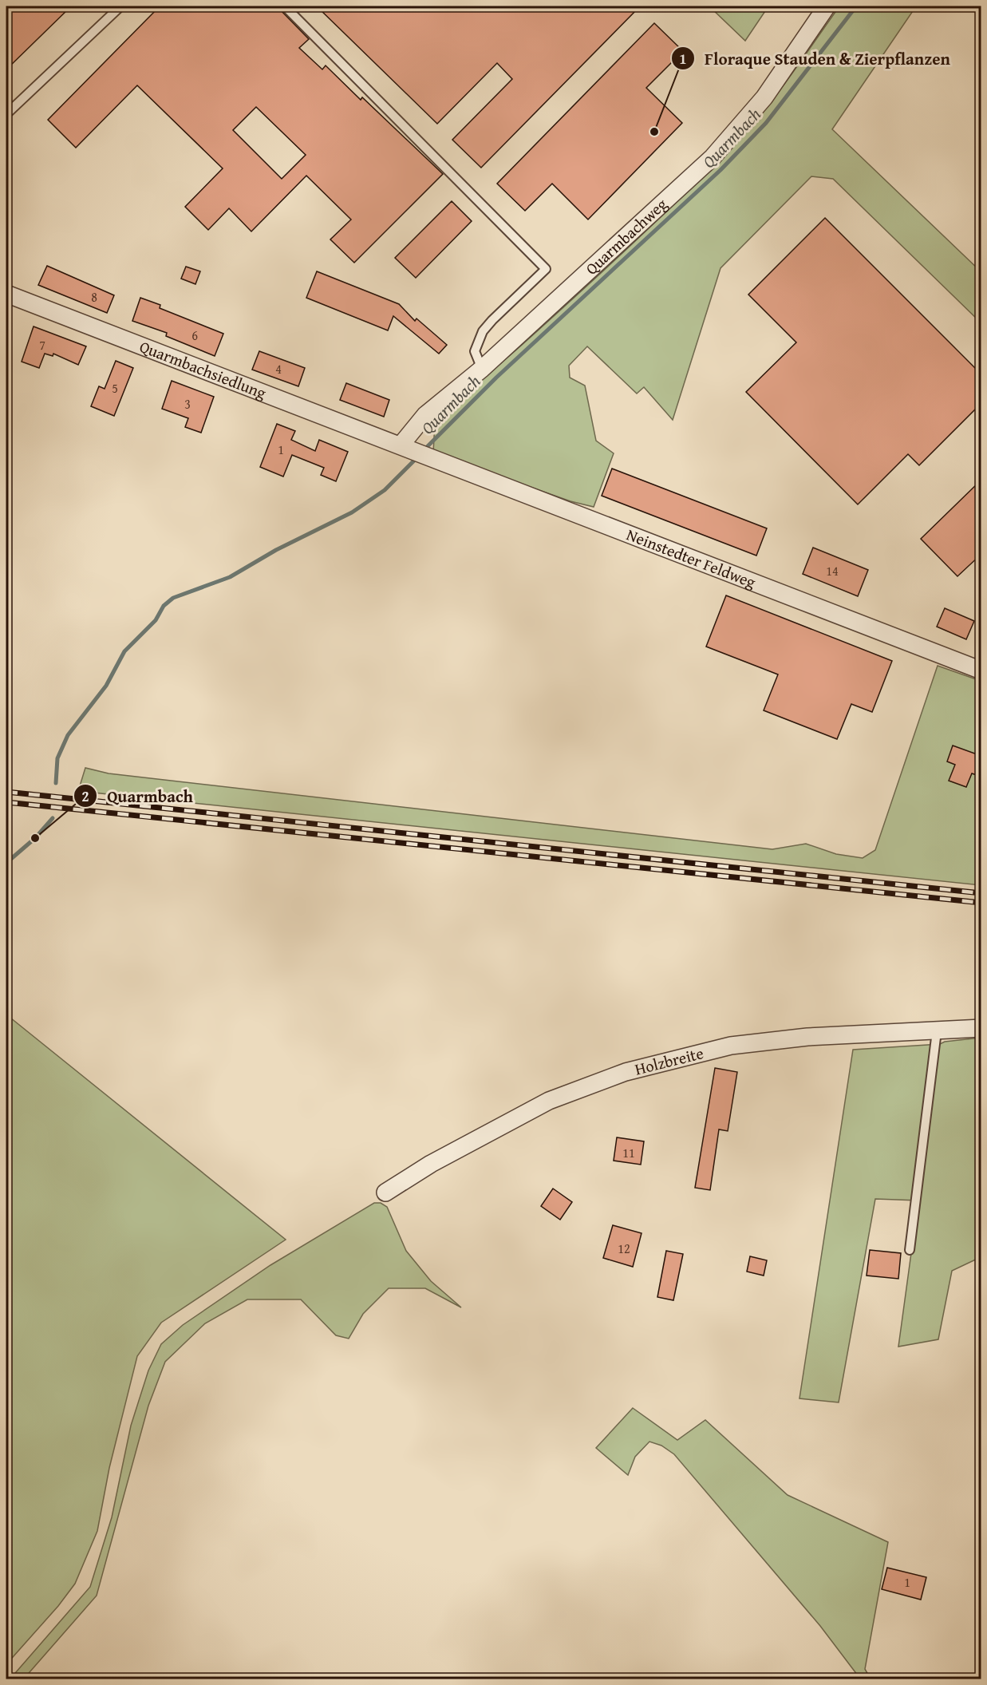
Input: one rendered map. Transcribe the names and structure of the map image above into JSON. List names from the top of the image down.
{
  "streets": {
    "street": [
      "Quarmbachweg",
      "Quarmbachsiedlung",
      "Neinstedter Feldweg",
      "Holzbreite"
    ]
  },
  "crossings": [
    ["Quarmbachweg", "Quarmbachsiedlung"],
    ["Quarmbachweg", "Neinstedter Feldweg"],
    ["Quarmbachsiedlung", "Neinstedter Feldweg"]
  ],
  "water": ["Quarmbach"],
  "places": ["Floraque Stauden & Zierpflanzen", "Quarmbach"],
  "house_numbers": [
    "8",
    "6",
    "7",
    "4",
    "5",
    "3",
    "1",
    "14",
    "11",
    "12",
    "1"
  ]
}
